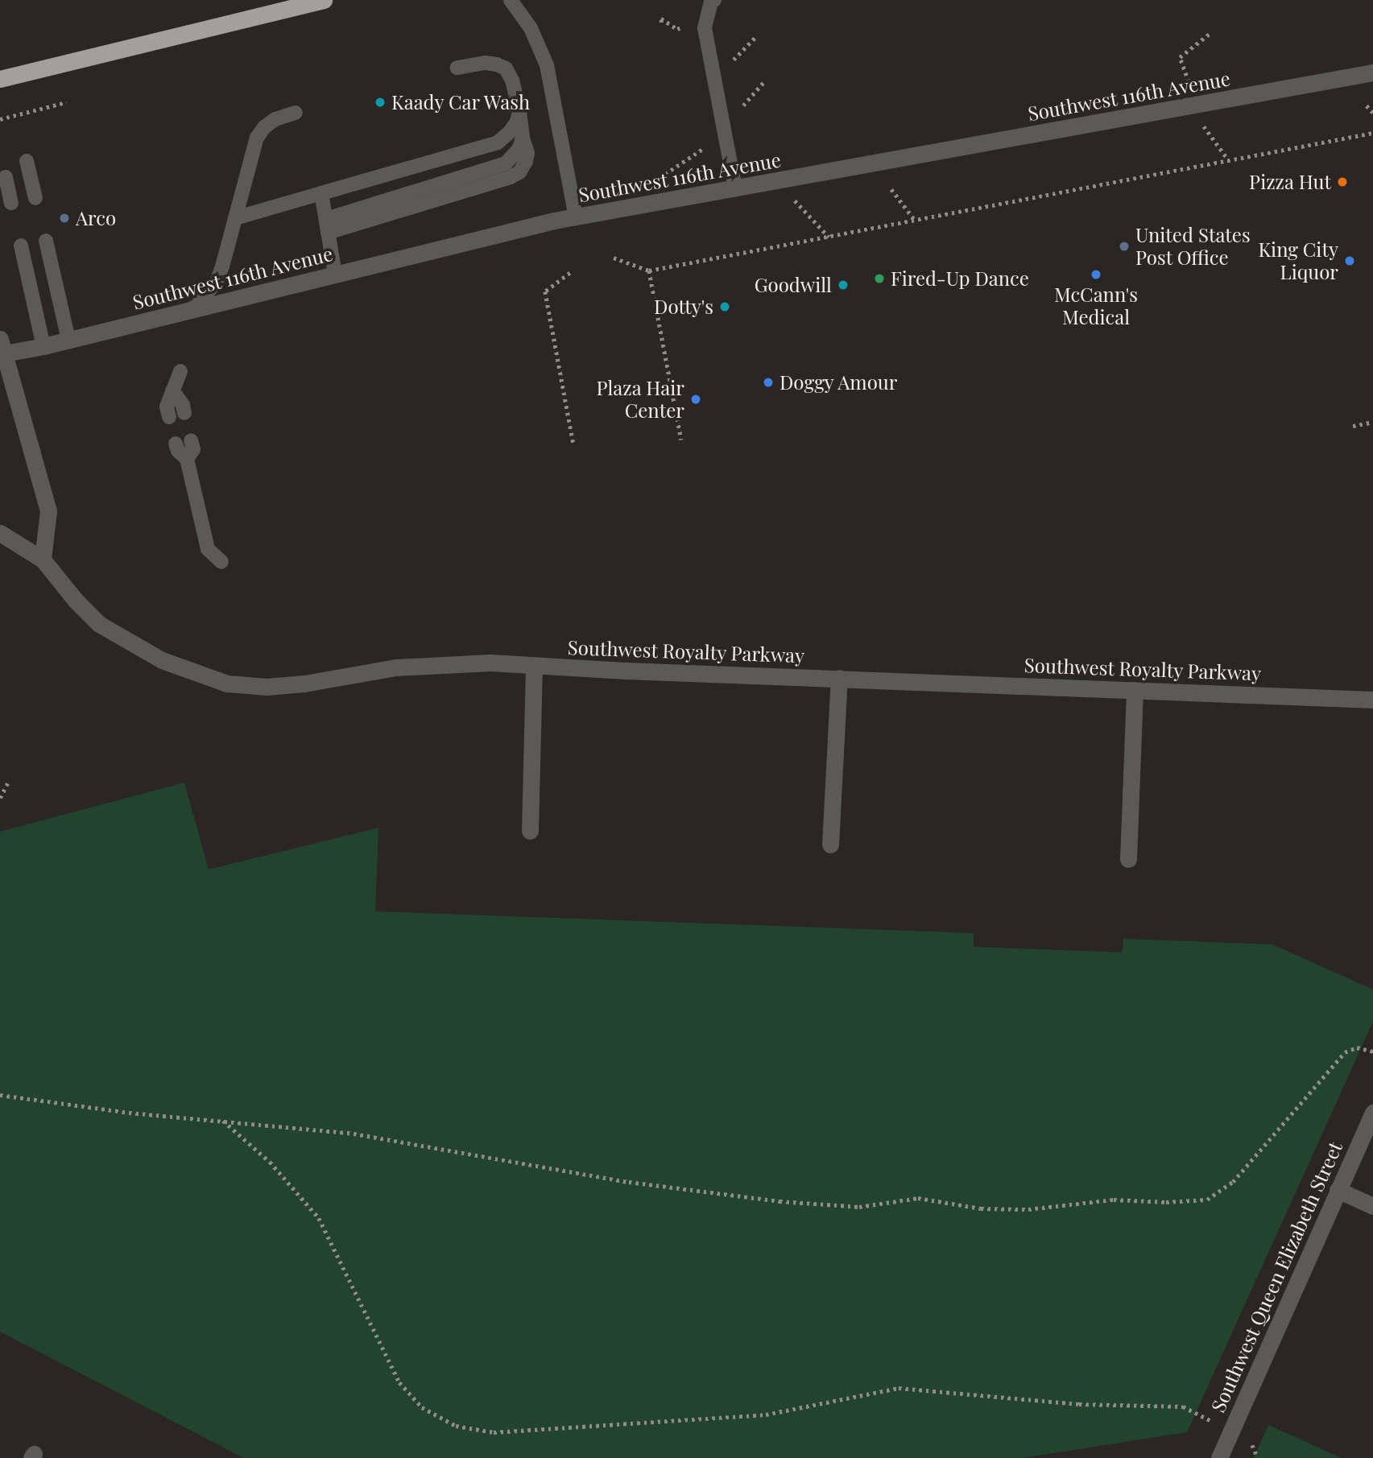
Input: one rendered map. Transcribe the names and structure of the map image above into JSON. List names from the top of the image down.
{
  "streets": {
    "street": ["Southwest 116th Avenue", "Southwest Royalty Parkway", "Southwest Queen Elizabeth Street"]
  },
  "places": [
    "Kaady Car Wash",
    "Pizza Hut",
    "Arco",
    "United States Post Office",
    "King City Liquor",
    "McCann's Medical",
    "Fired-Up Dance",
    "Goodwill",
    "Dotty's",
    "Doggy Amour",
    "Plaza Hair Center"
  ]
}
